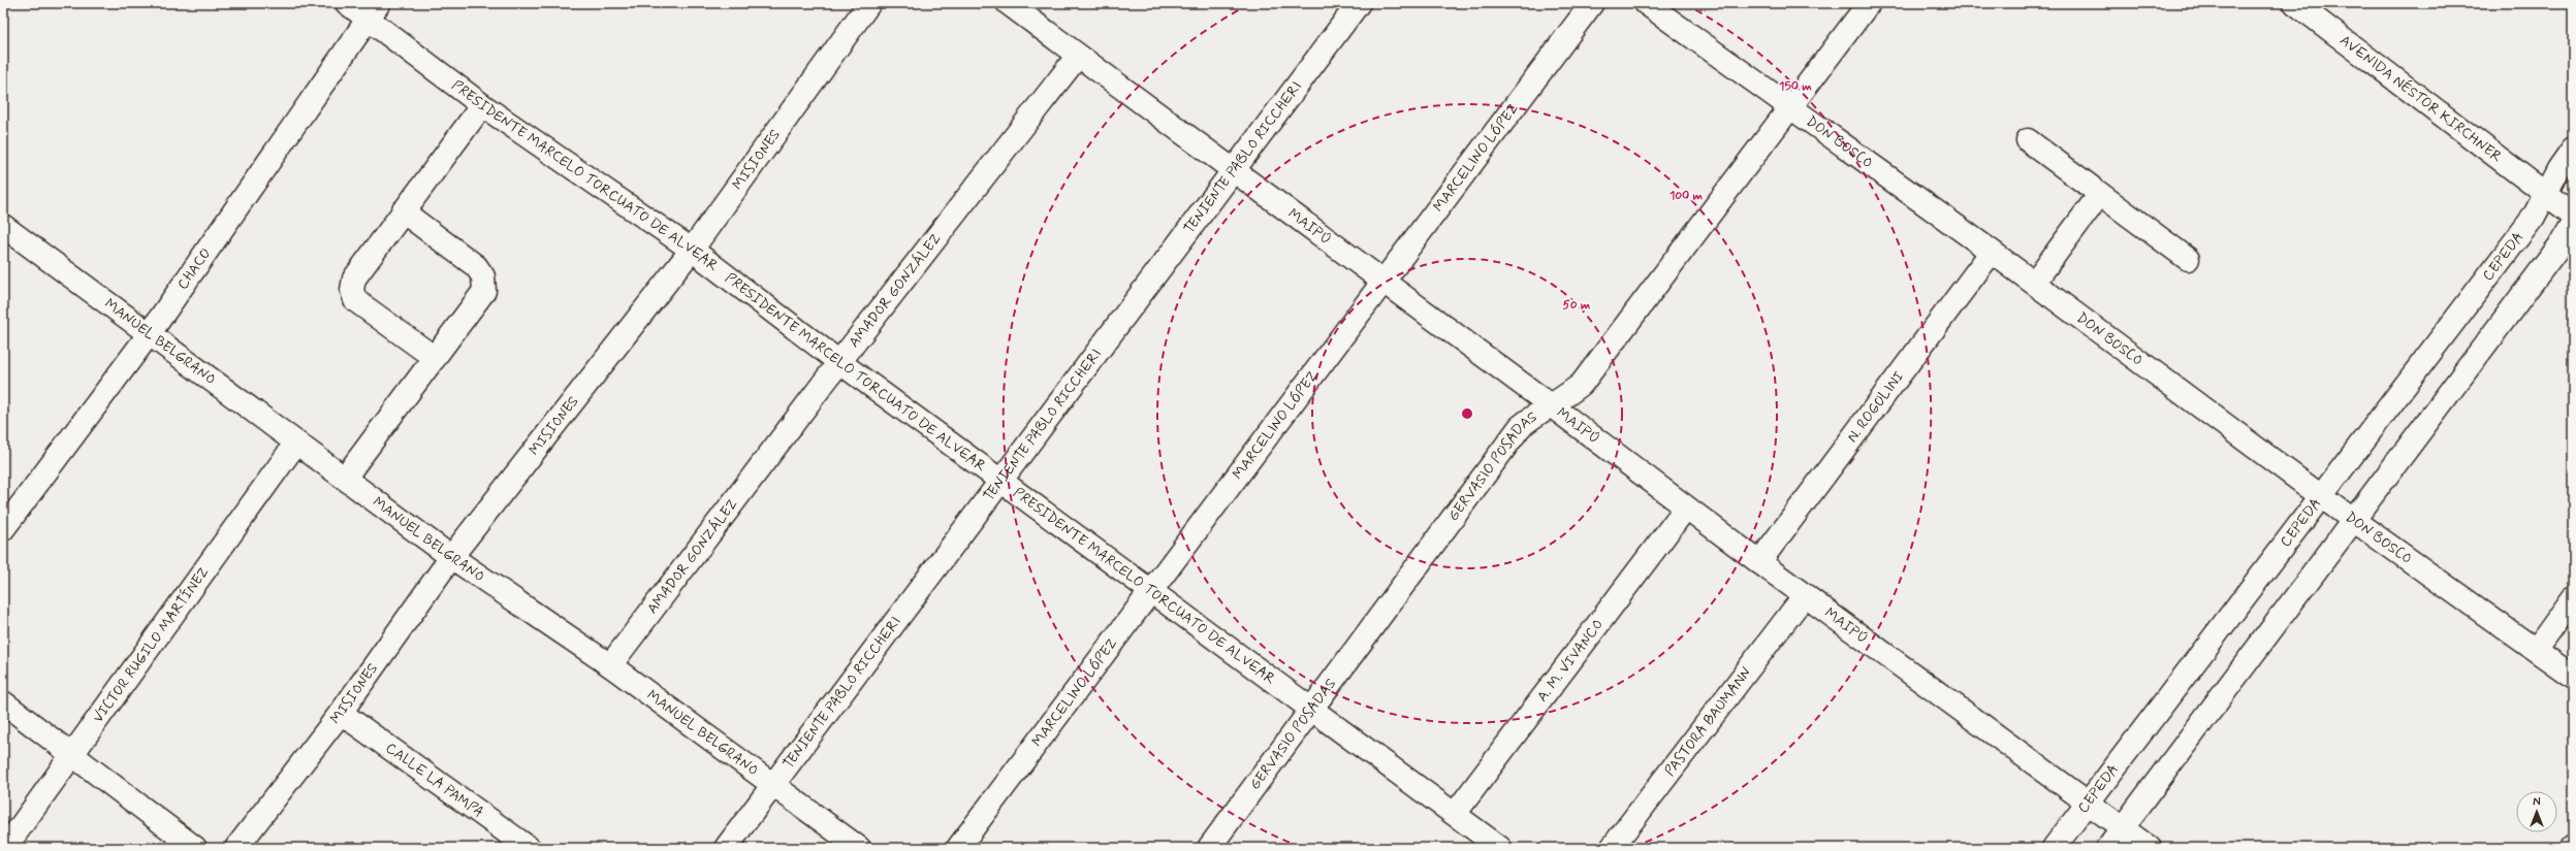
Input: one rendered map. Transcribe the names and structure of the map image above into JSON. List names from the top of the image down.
{
  "streets": {
    "street": [
      "AVENIDA NÉSTOR KIRCHNER",
      "DON BOSCO",
      "TENIENTE PABLO RICCHERI",
      "MARCELINO LÓPEZ",
      "MISIONES",
      "PRESIDENTE MARCELO TORCUATO DE ALVEAR",
      "MAIPÚ",
      "CEPEDA",
      "CHACO",
      "AMADOR GONZÁLEZ",
      "MANUEL BELGRANO",
      "N. ROGOLINI",
      "GERVASIO POSADAS",
      "VICTOR RUGILO MARTÍNEZ",
      "A. M. VIVANCO",
      "PASTORA BAUMANN",
      "CALLE LA PAMPA"
    ]
  },
  "crossings": [
    ["AVENIDA NÉSTOR KIRCHNER", "CEPEDA"],
    ["DON BOSCO", "CEPEDA"],
    ["DON BOSCO", "N. ROGOLINI"],
    ["DON BOSCO", "GERVASIO POSADAS"],
    ["TENIENTE PABLO RICCHERI", "PRESIDENTE MARCELO TORCUATO DE ALVEAR"],
    ["TENIENTE PABLO RICCHERI", "MAIPÚ"],
    ["TENIENTE PABLO RICCHERI", "MANUEL BELGRANO"],
    ["MARCELINO LÓPEZ", "PRESIDENTE MARCELO TORCUATO DE ALVEAR"],
    ["MARCELINO LÓPEZ", "MAIPÚ"],
    ["MISIONES", "PRESIDENTE MARCELO TORCUATO DE ALVEAR"],
    ["MISIONES", "MANUEL BELGRANO"],
    ["MISIONES", "CALLE LA PAMPA"],
    ["PRESIDENTE MARCELO TORCUATO DE ALVEAR", "CHACO"],
    ["PRESIDENTE MARCELO TORCUATO DE ALVEAR", "AMADOR GONZÁLEZ"],
    ["PRESIDENTE MARCELO TORCUATO DE ALVEAR", "GERVASIO POSADAS"],
    ["PRESIDENTE MARCELO TORCUATO DE ALVEAR", "A. M. VIVANCO"],
    ["MAIPÚ", "CEPEDA"],
    ["MAIPÚ", "AMADOR GONZÁLEZ"],
    ["MAIPÚ", "N. ROGOLINI"],
    ["MAIPÚ", "GERVASIO POSADAS"],
    ["MAIPÚ", "A. M. VIVANCO"],
    ["MAIPÚ", "PASTORA BAUMANN"],
    ["CHACO", "MANUEL BELGRANO"],
    ["AMADOR GONZÁLEZ", "MANUEL BELGRANO"],
    ["MANUEL BELGRANO", "VICTOR RUGILO MARTÍNEZ"]
  ],
  "north": "top",
  "rings": ["150 m", "100 m", "50 m"]
}
